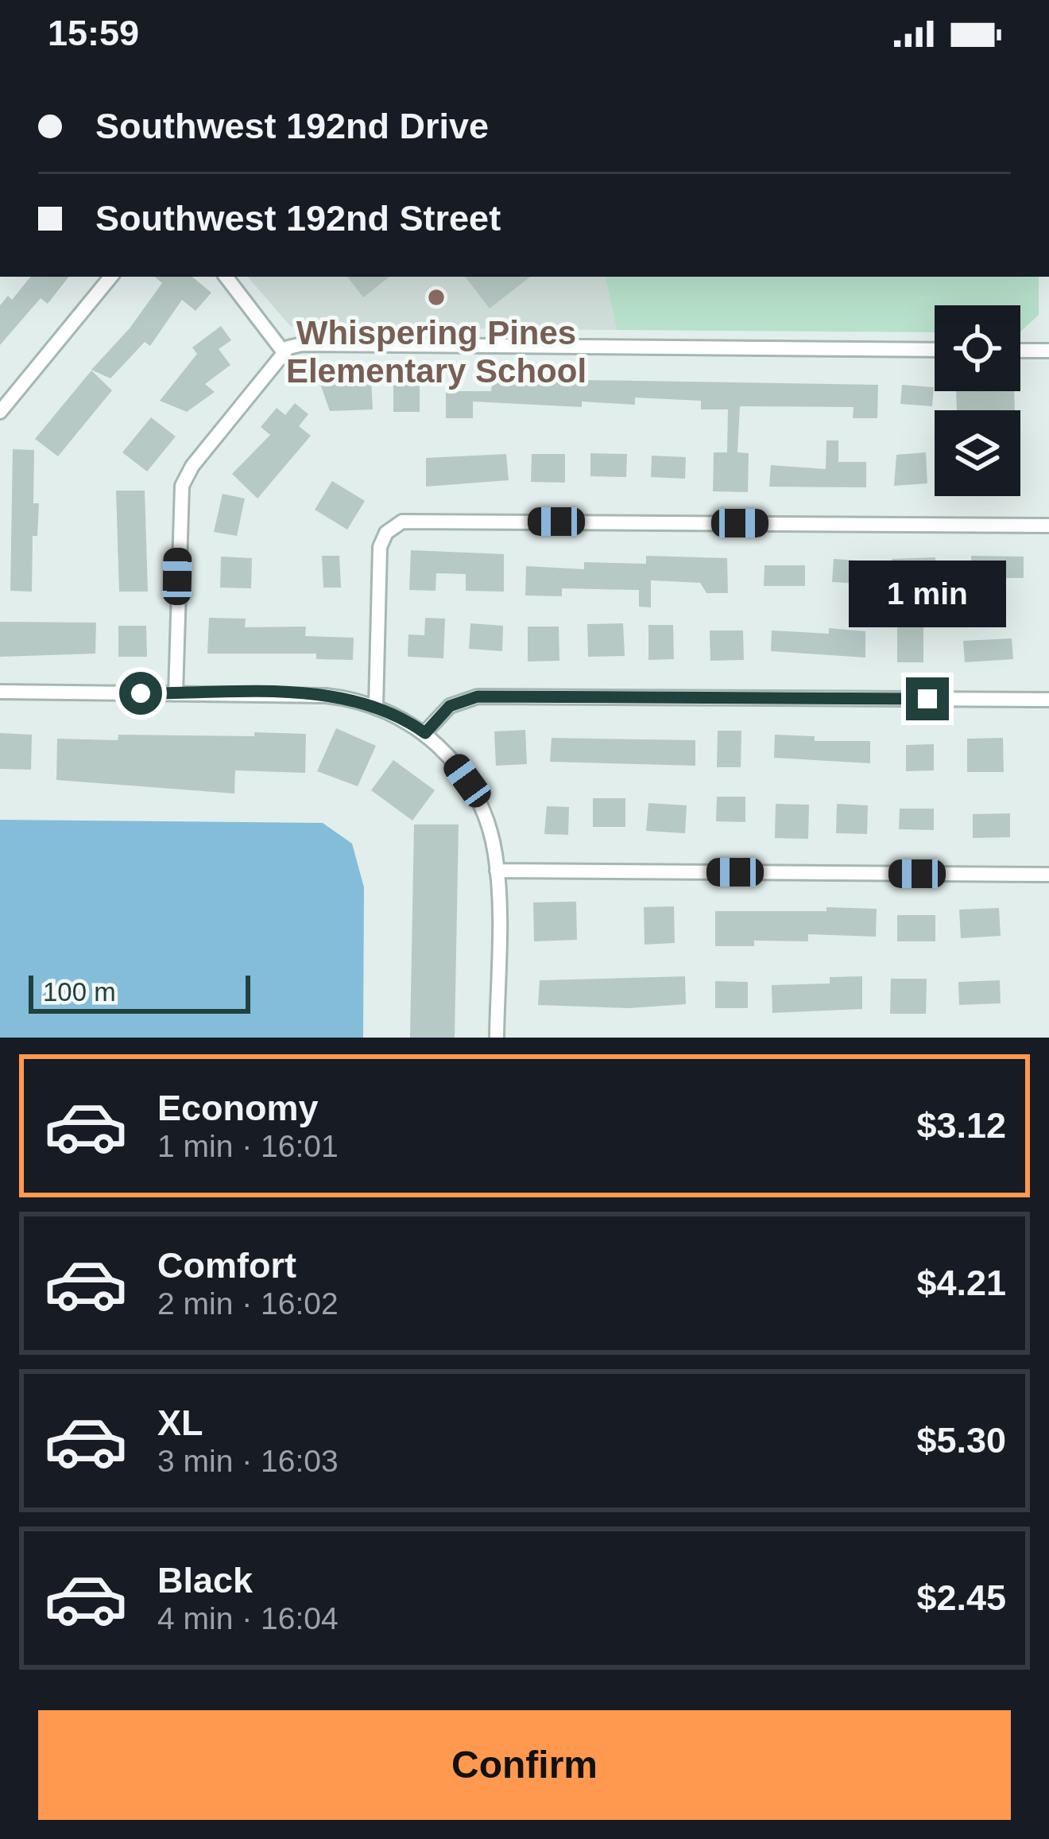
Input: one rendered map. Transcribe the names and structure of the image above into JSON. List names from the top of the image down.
{
  "places": ["Whispering Pines Elementary School"],
  "scale_bar": "100 m",
  "page": {
    "status": "15:59",
    "banner": ["Southwest 192nd Drive", "Southwest 192nd Street"],
    "bubble": "1 min",
    "scale": "100 m",
    "list": [
      {
        "name": "Economy",
        "note": "1 min · 16:01",
        "value": "$3.12"
      },
      {
        "name": "Comfort",
        "note": "2 min · 16:02",
        "value": "$4.21"
      },
      {
        "name": "XL",
        "note": "3 min · 16:03",
        "value": "$5.30"
      },
      {
        "name": "Black",
        "note": "4 min · 16:04",
        "value": "$2.45"
      }
    ],
    "buttons": "Confirm"
  }
}
